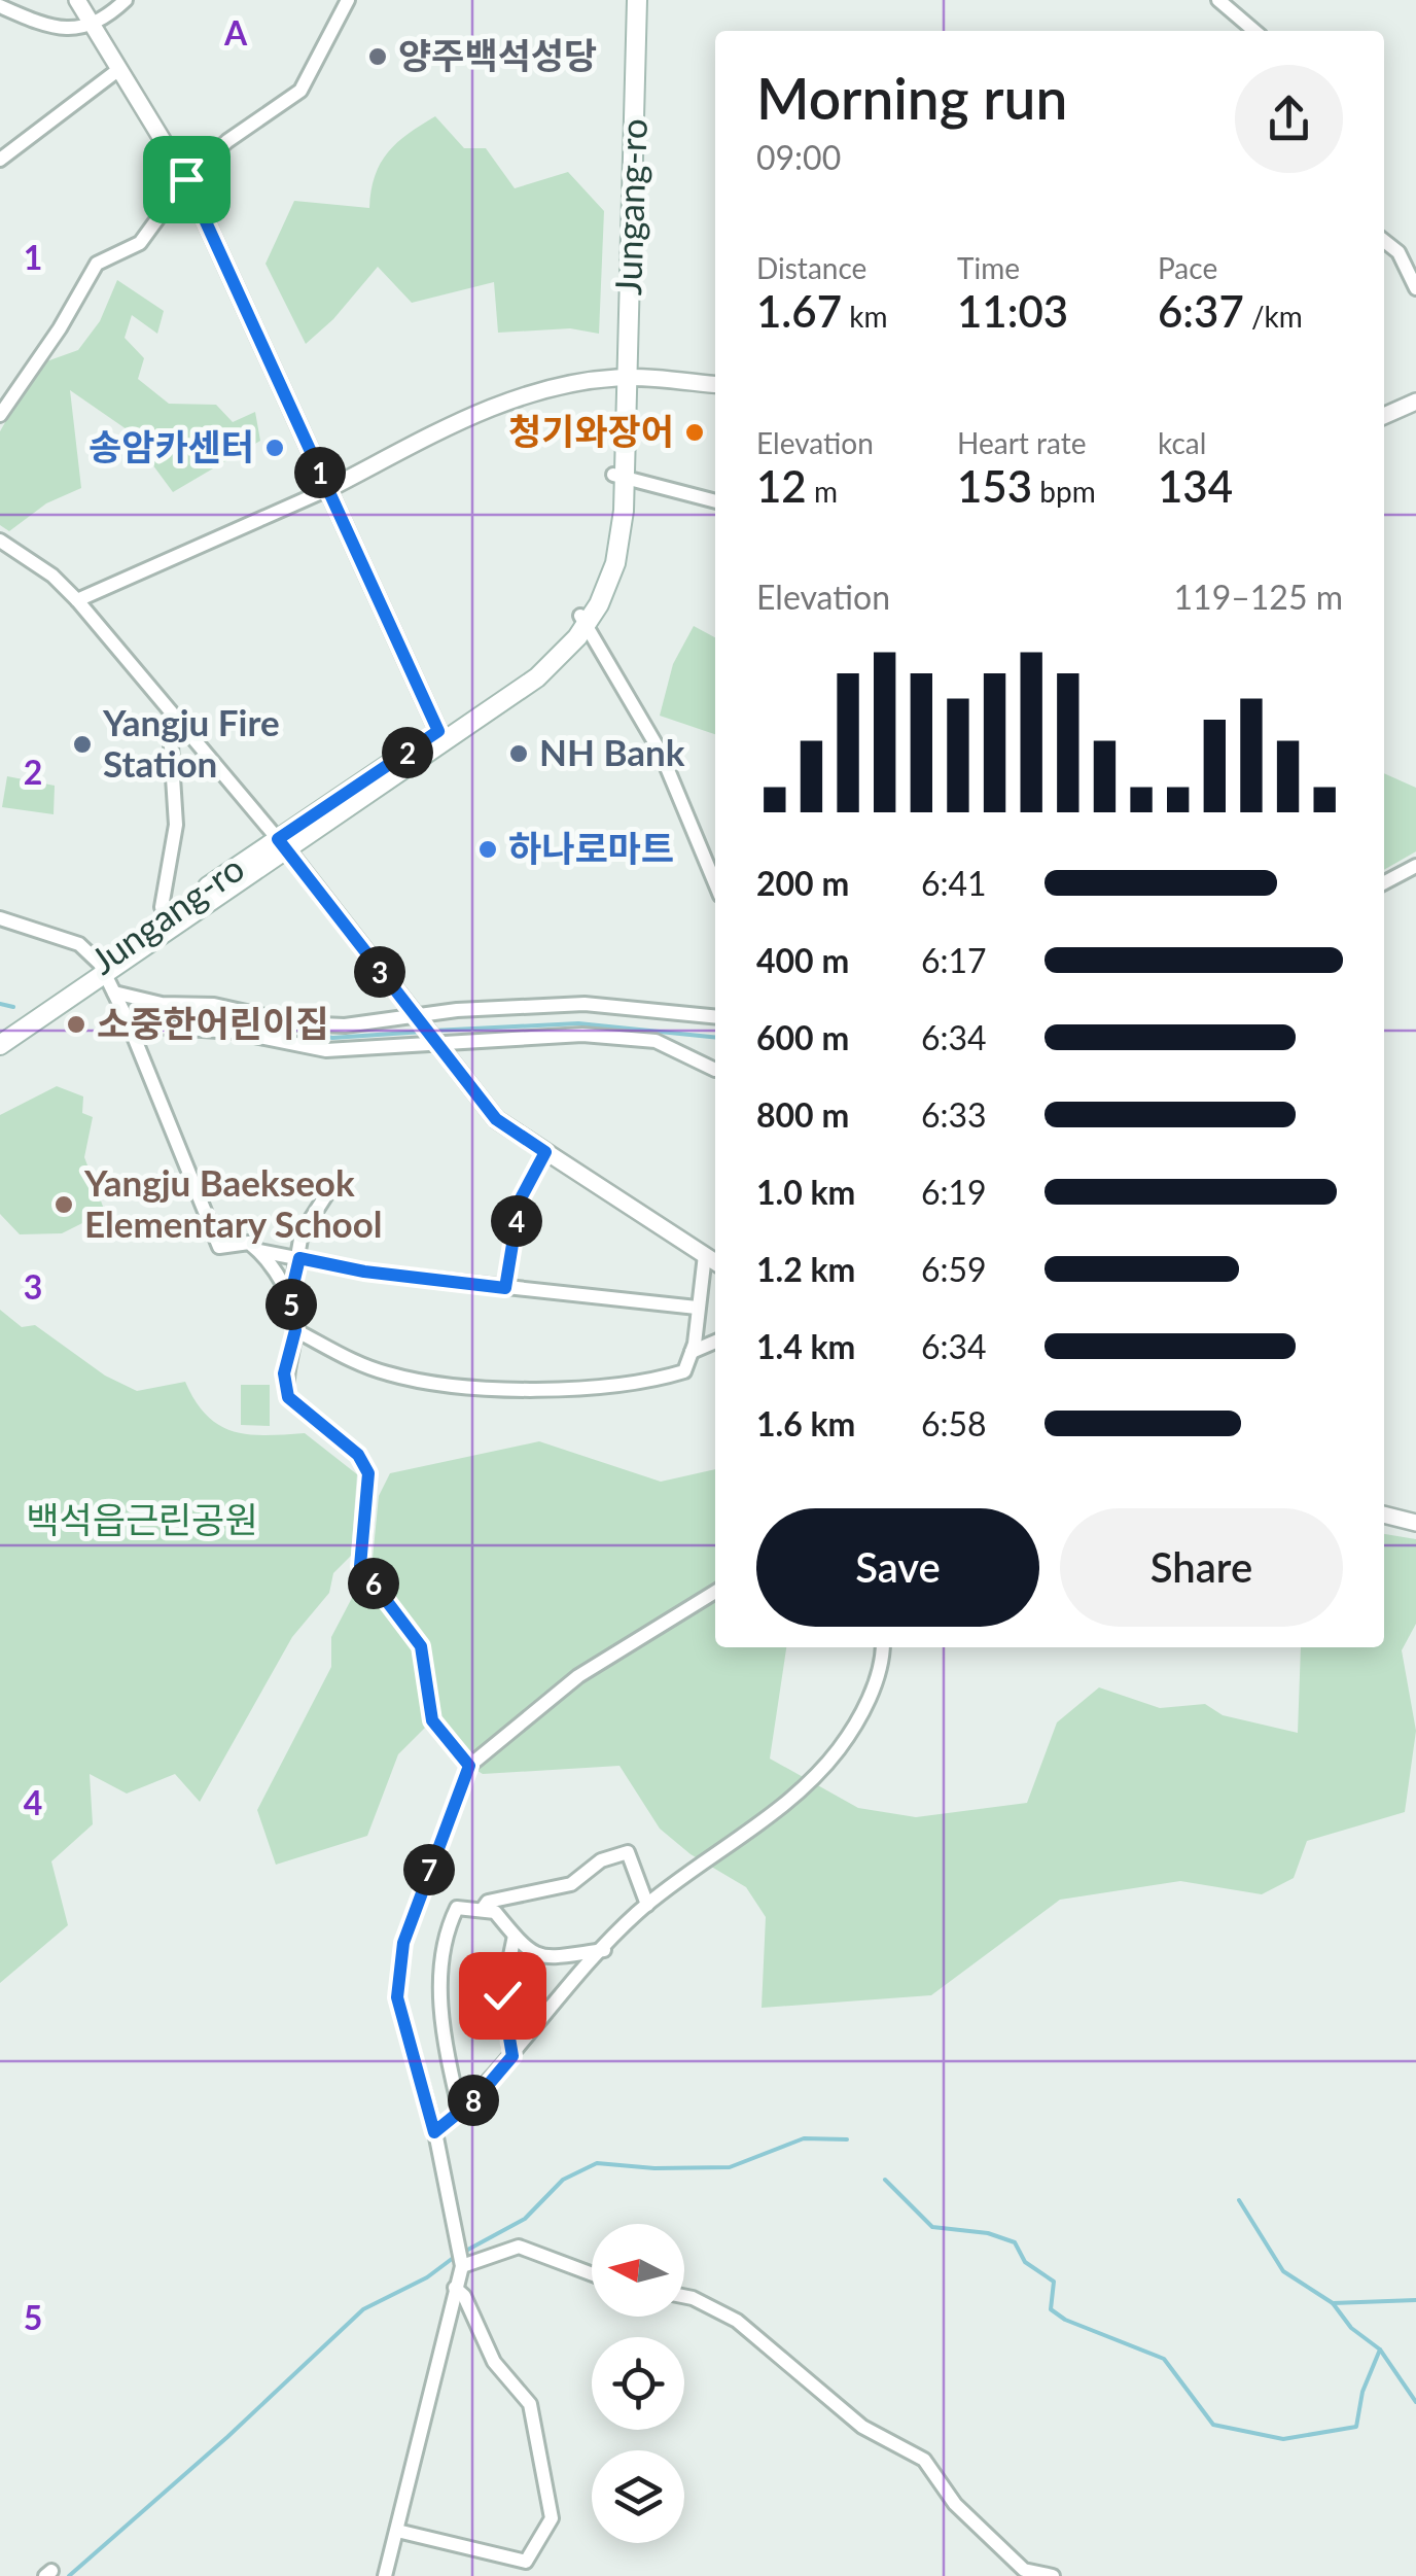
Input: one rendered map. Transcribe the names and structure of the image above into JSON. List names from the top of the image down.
{
  "streets": {
    "main road": ["Jungang-ro"]
  },
  "parks": ["백석읍근린공원"],
  "places": [
    "양주백석성당",
    "청기와장어",
    "송암카센터",
    "Yangju Fire Station",
    "NH Bank",
    "하나로마트",
    "소중한어린이집",
    "Yangju Baekseok Elementary School"
  ],
  "north": "left",
  "page": {
    "heading": ["Morning run", "09:00"],
    "stats": [
      ["Distance", "1.67 km"],
      ["Time", "11:03"],
      ["Pace", "6:37 /km"],
      ["Elevation", "12 m"],
      ["Heart rate", "153 bpm"],
      ["kcal", "134"]
    ],
    "pins": [
      "1",
      "2",
      "3",
      "4",
      "5",
      "6",
      "7",
      "8"
    ],
    "chart": ["Elevation", "119–125 m"],
    "list": [
      {
        "name": "200 m",
        "note": "6:41"
      },
      {
        "name": "400 m",
        "note": "6:17"
      },
      {
        "name": "600 m",
        "note": "6:34"
      },
      {
        "name": "800 m",
        "note": "6:33"
      },
      {
        "name": "1.0 km",
        "note": "6:19"
      },
      {
        "name": "1.2 km",
        "note": "6:59"
      },
      {
        "name": "1.4 km",
        "note": "6:34"
      },
      {
        "name": "1.6 km",
        "note": "6:58"
      }
    ],
    "buttons": ["Save", "Share"]
  },
  "grid": {
    "columns": ["A"],
    "rows": [
      "1",
      "2",
      "3",
      "4",
      "5"
    ]
  }
}
